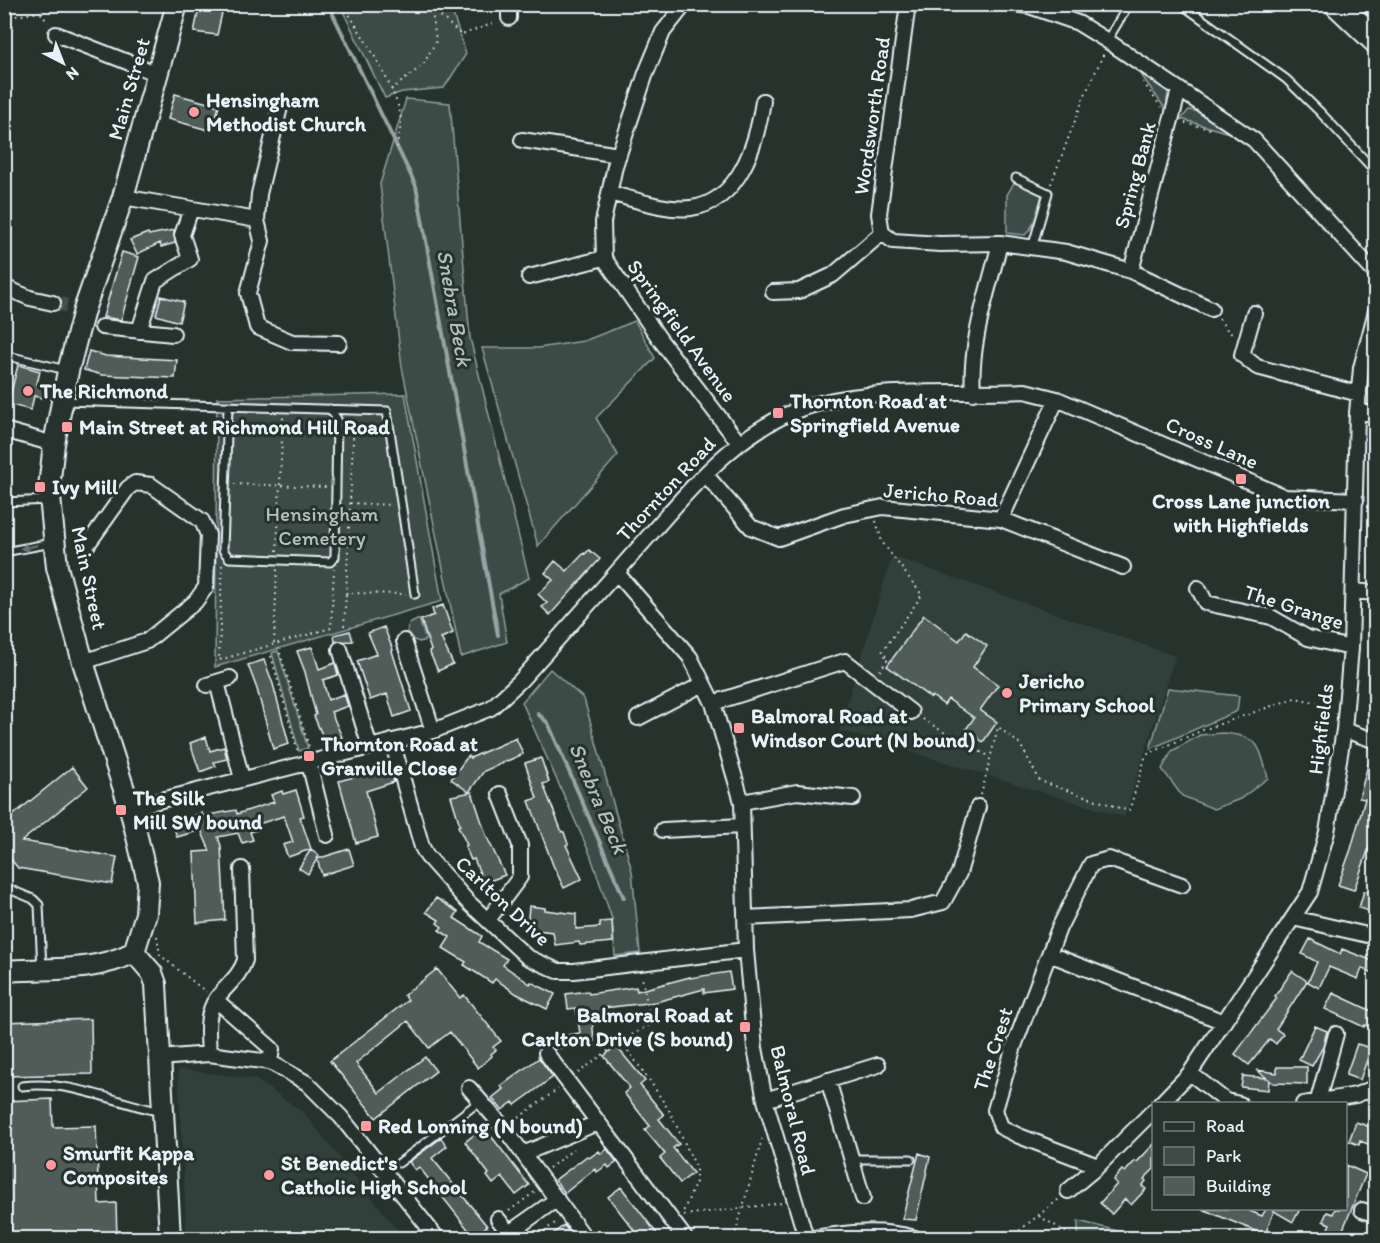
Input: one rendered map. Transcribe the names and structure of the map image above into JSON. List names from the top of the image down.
{
  "streets": {
    "main road": ["Main Street"],
    "street": [
      "Wordsworth Road",
      "Spring Bank",
      "Springfield Avenue",
      "Cross Lane",
      "Thornton Road",
      "Jericho Road",
      "The Grange",
      "Highfields",
      "Carlton Drive",
      "The Crest",
      "Balmoral Road"
    ]
  },
  "crossings": [
    ["Main Street", "Thornton Road"],
    ["Springfield Avenue", "Thornton Road"],
    ["Cross Lane", "Thornton Road"],
    ["Cross Lane", "Highfields"],
    ["Thornton Road", "Jericho Road"],
    ["Thornton Road", "Carlton Drive"],
    ["Thornton Road", "Balmoral Road"],
    ["The Grange", "Highfields"],
    ["Carlton Drive", "Balmoral Road"]
  ],
  "water": ["Snebra Beck"],
  "parks": ["Hensingham Cemetery"],
  "places": {
    "other": [
      "Hensingham Methodist Church",
      "The Richmond",
      "Jericho Primary School",
      "Smurfit Kappa Composites",
      "St Benedict's Catholic High School"
    ],
    "transit": [
      "Thornton Road at Springfield Avenue",
      "Main Street at Richmond Hill Road",
      "Cross Lane junction with Highfields",
      "Ivy Mill",
      "Balmoral Road at Windsor Court (N bound)",
      "Thornton Road at Granville Close",
      "The Silk Mill SW bound",
      "Balmoral Road at Carlton Drive (S bound)",
      "Red Lonning (N bound)"
    ]
  },
  "legend": ["Road", "Park", "Building"],
  "north": "bottom right"
}
